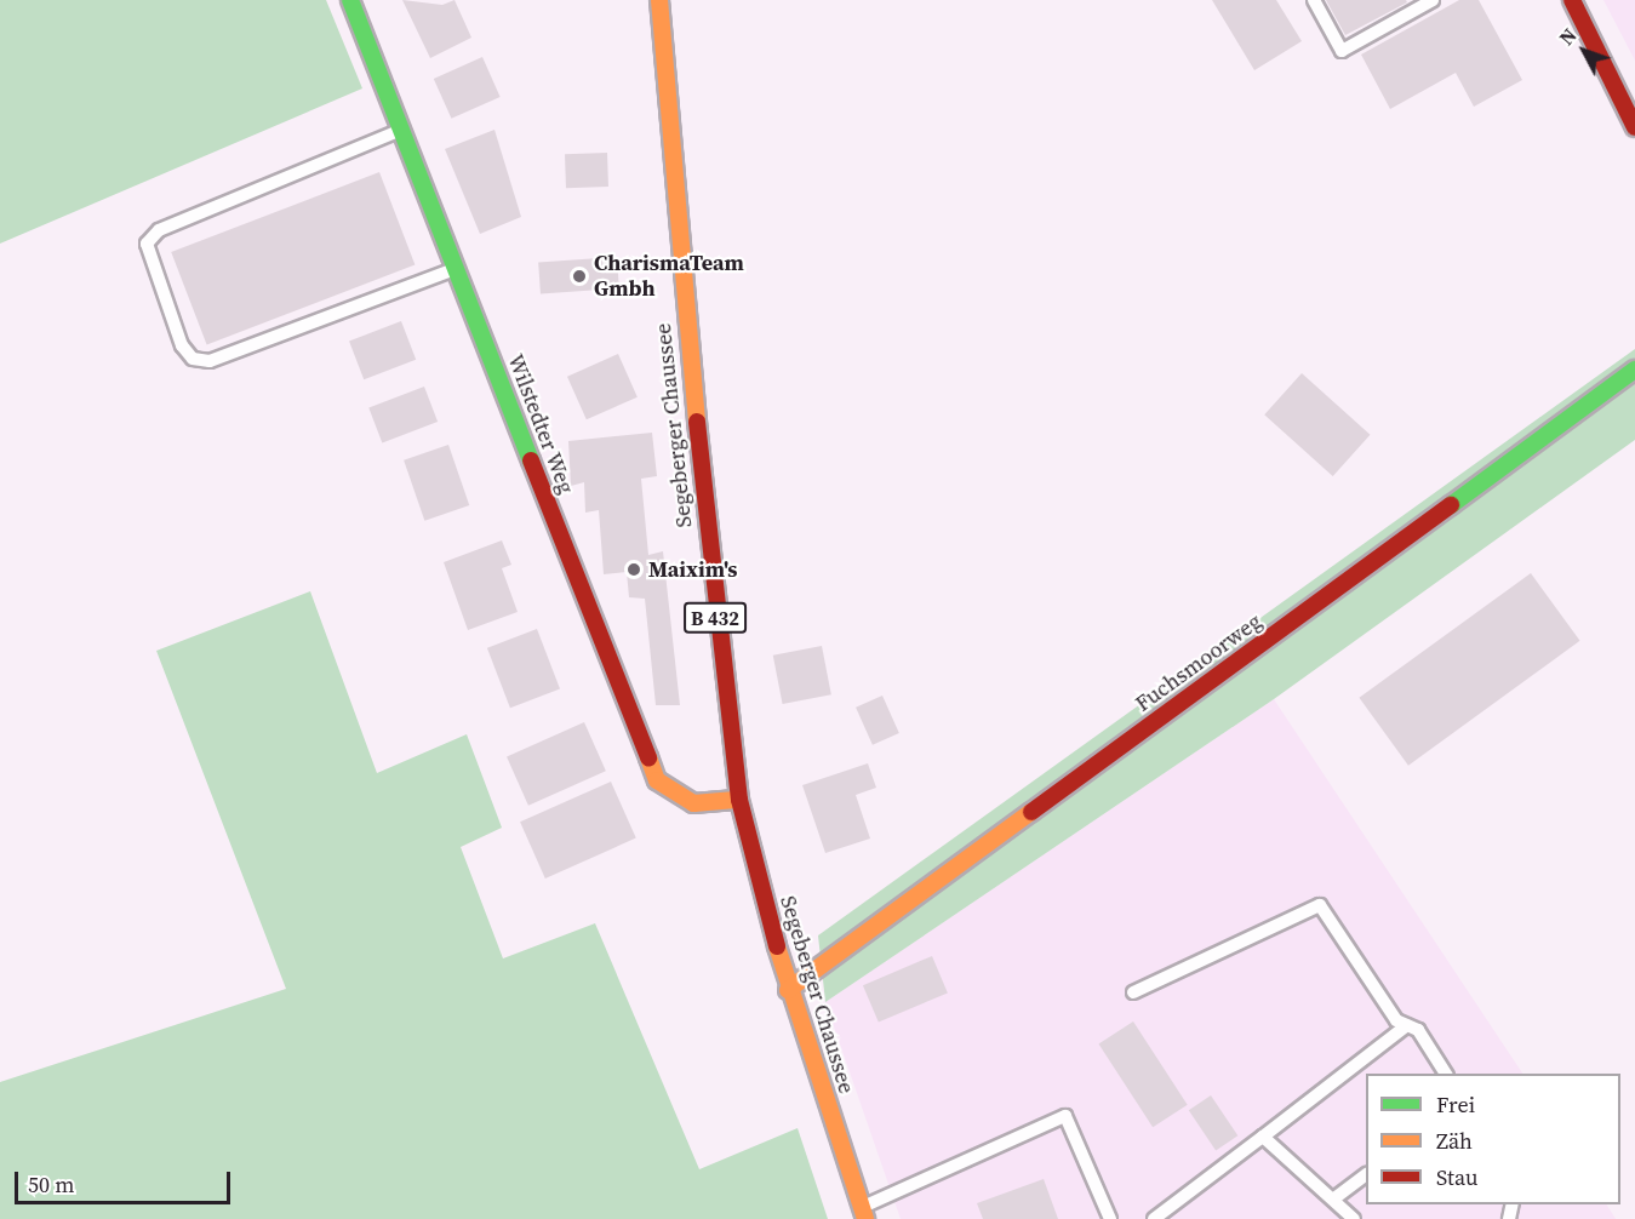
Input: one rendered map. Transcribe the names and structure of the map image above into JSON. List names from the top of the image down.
{
  "streets": {
    "street": [
      "Wilstedter Weg",
      "Segeberger Chaussee",
      "B 432",
      "Fuchsmoorweg"
    ]
  },
  "crossings": [
    ["Wilstedter Weg", "Segeberger Chaussee"],
    ["Segeberger Chaussee", "Fuchsmoorweg"]
  ],
  "places": ["CharismaTeam Gmbh", "Maixim's"],
  "legend": ["Frei", "Zäh", "Stau"],
  "scale_bar": "50 m",
  "north": "top left"
}
